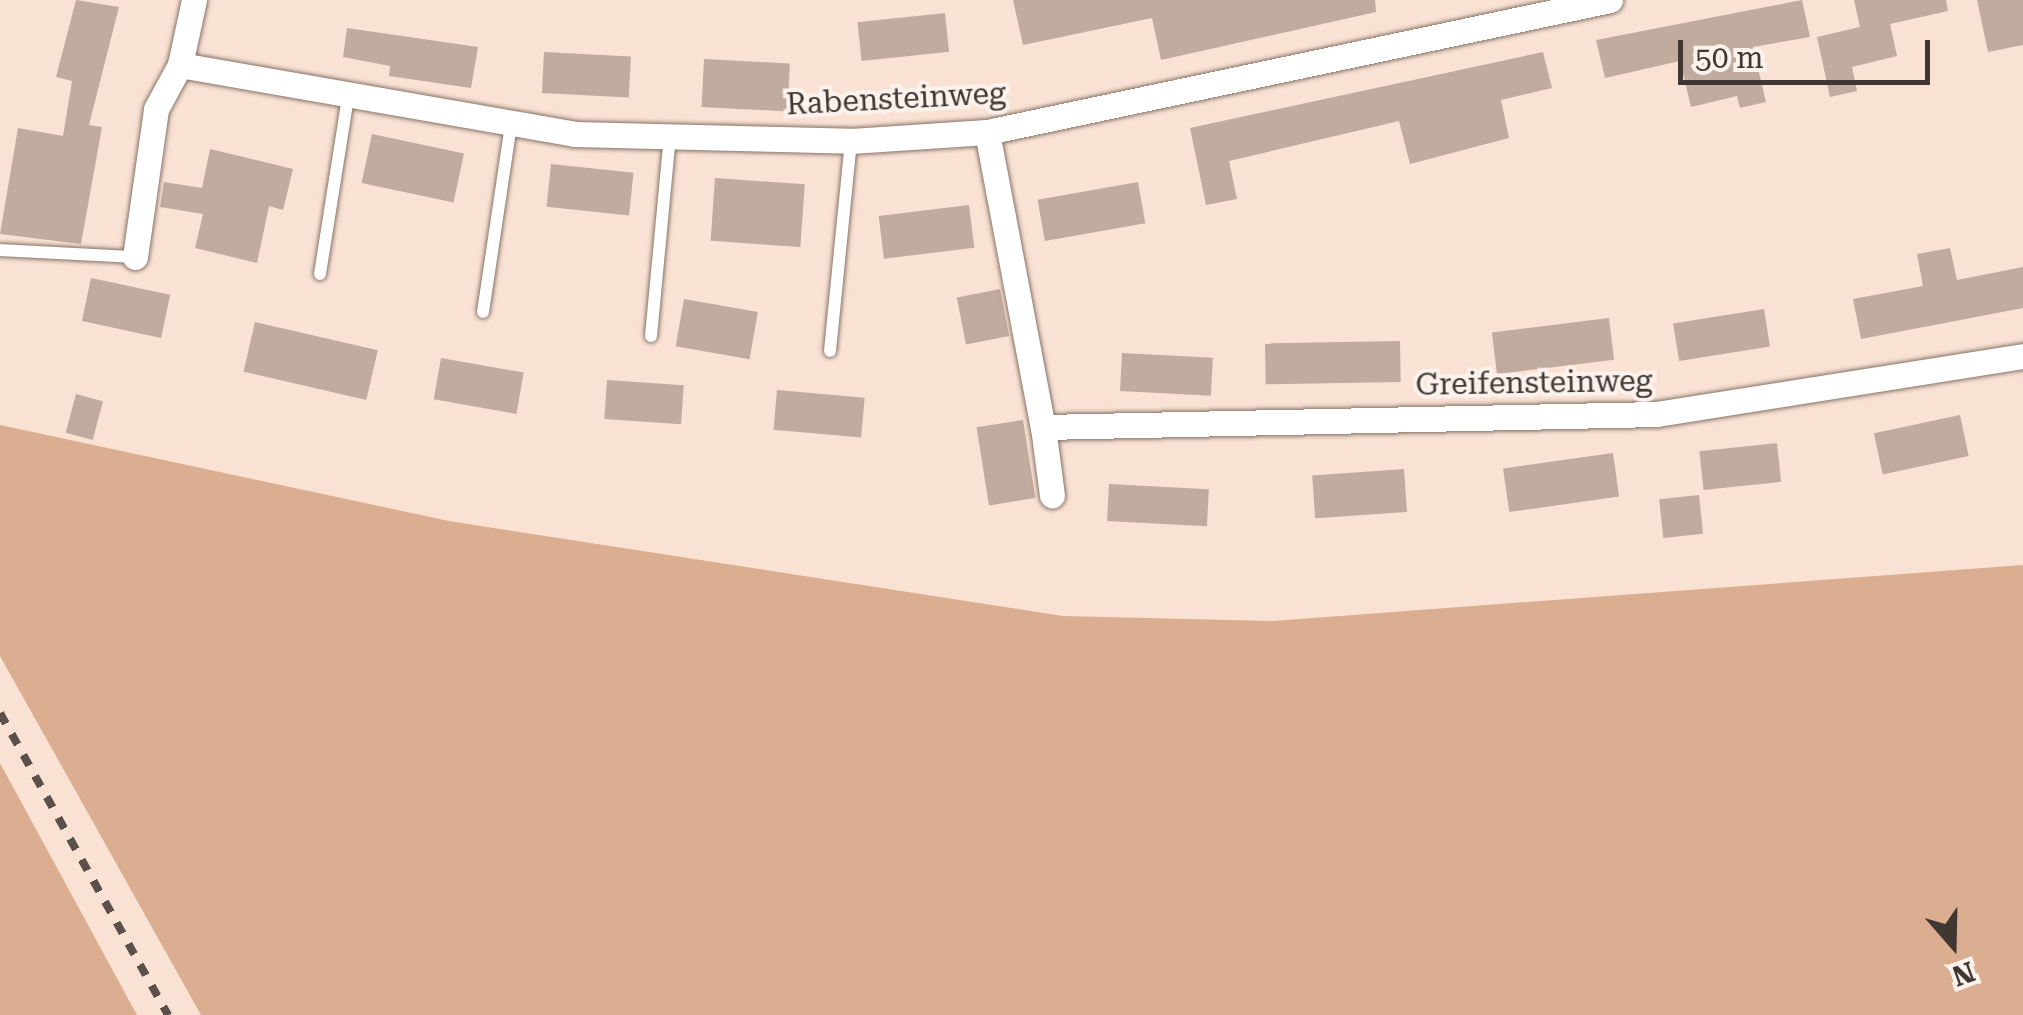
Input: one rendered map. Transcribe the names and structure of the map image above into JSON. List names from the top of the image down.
{
  "streets": {
    "street": ["Rabensteinweg", "Greifensteinweg"]
  },
  "scale_bar": "50 m",
  "north": "bottom"
}
